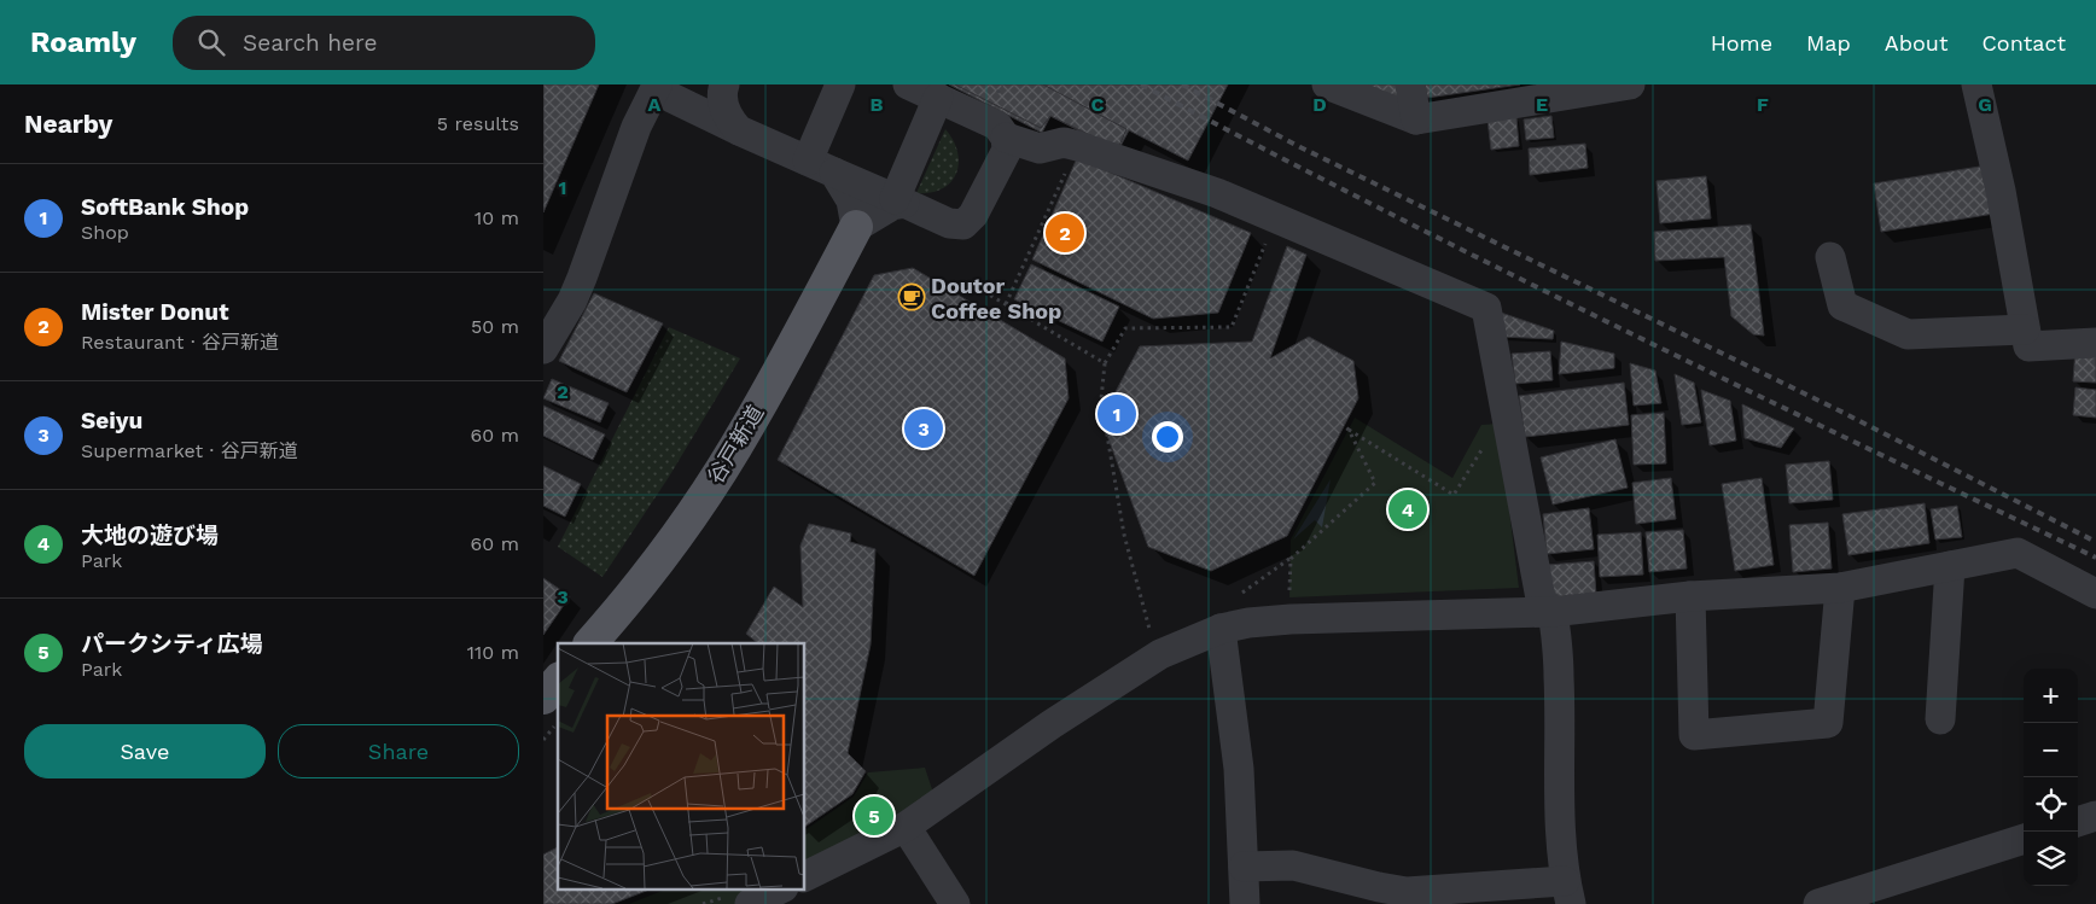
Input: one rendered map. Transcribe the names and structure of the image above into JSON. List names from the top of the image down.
{
  "streets": {
    "main road": ["谷戸新道"]
  },
  "places": {
    "cafe": ["Doutor Coffee Shop"]
  },
  "page": {
    "header": "Roamly",
    "search": "Search here",
    "nav": [
      "Home",
      "Map",
      "About",
      "Contact"
    ],
    "heading": ["Nearby", "5 results"],
    "list": [
      {
        "mark": "1",
        "name": "SoftBank Shop",
        "note": "Shop",
        "value": "10 m"
      },
      {
        "mark": "2",
        "name": "Mister Donut",
        "note": "Restaurant · 谷戸新道",
        "value": "50 m"
      },
      {
        "mark": "3",
        "name": "Seiyu",
        "note": "Supermarket · 谷戸新道",
        "value": "60 m"
      },
      {
        "mark": "4",
        "name": "大地の遊び場",
        "note": "Park",
        "value": "60 m"
      },
      {
        "mark": "5",
        "name": "パークシティ広場",
        "note": "Park",
        "value": "110 m"
      }
    ],
    "pins": [
      "2",
      "1",
      "3",
      "4",
      "5"
    ],
    "map_buttons": ["+", "−"],
    "buttons": ["Save", "Share"]
  },
  "grid": {
    "columns": [
      "A",
      "B",
      "C",
      "D",
      "E",
      "F",
      "G"
    ],
    "rows": ["1", "2", "3"]
  }
}
